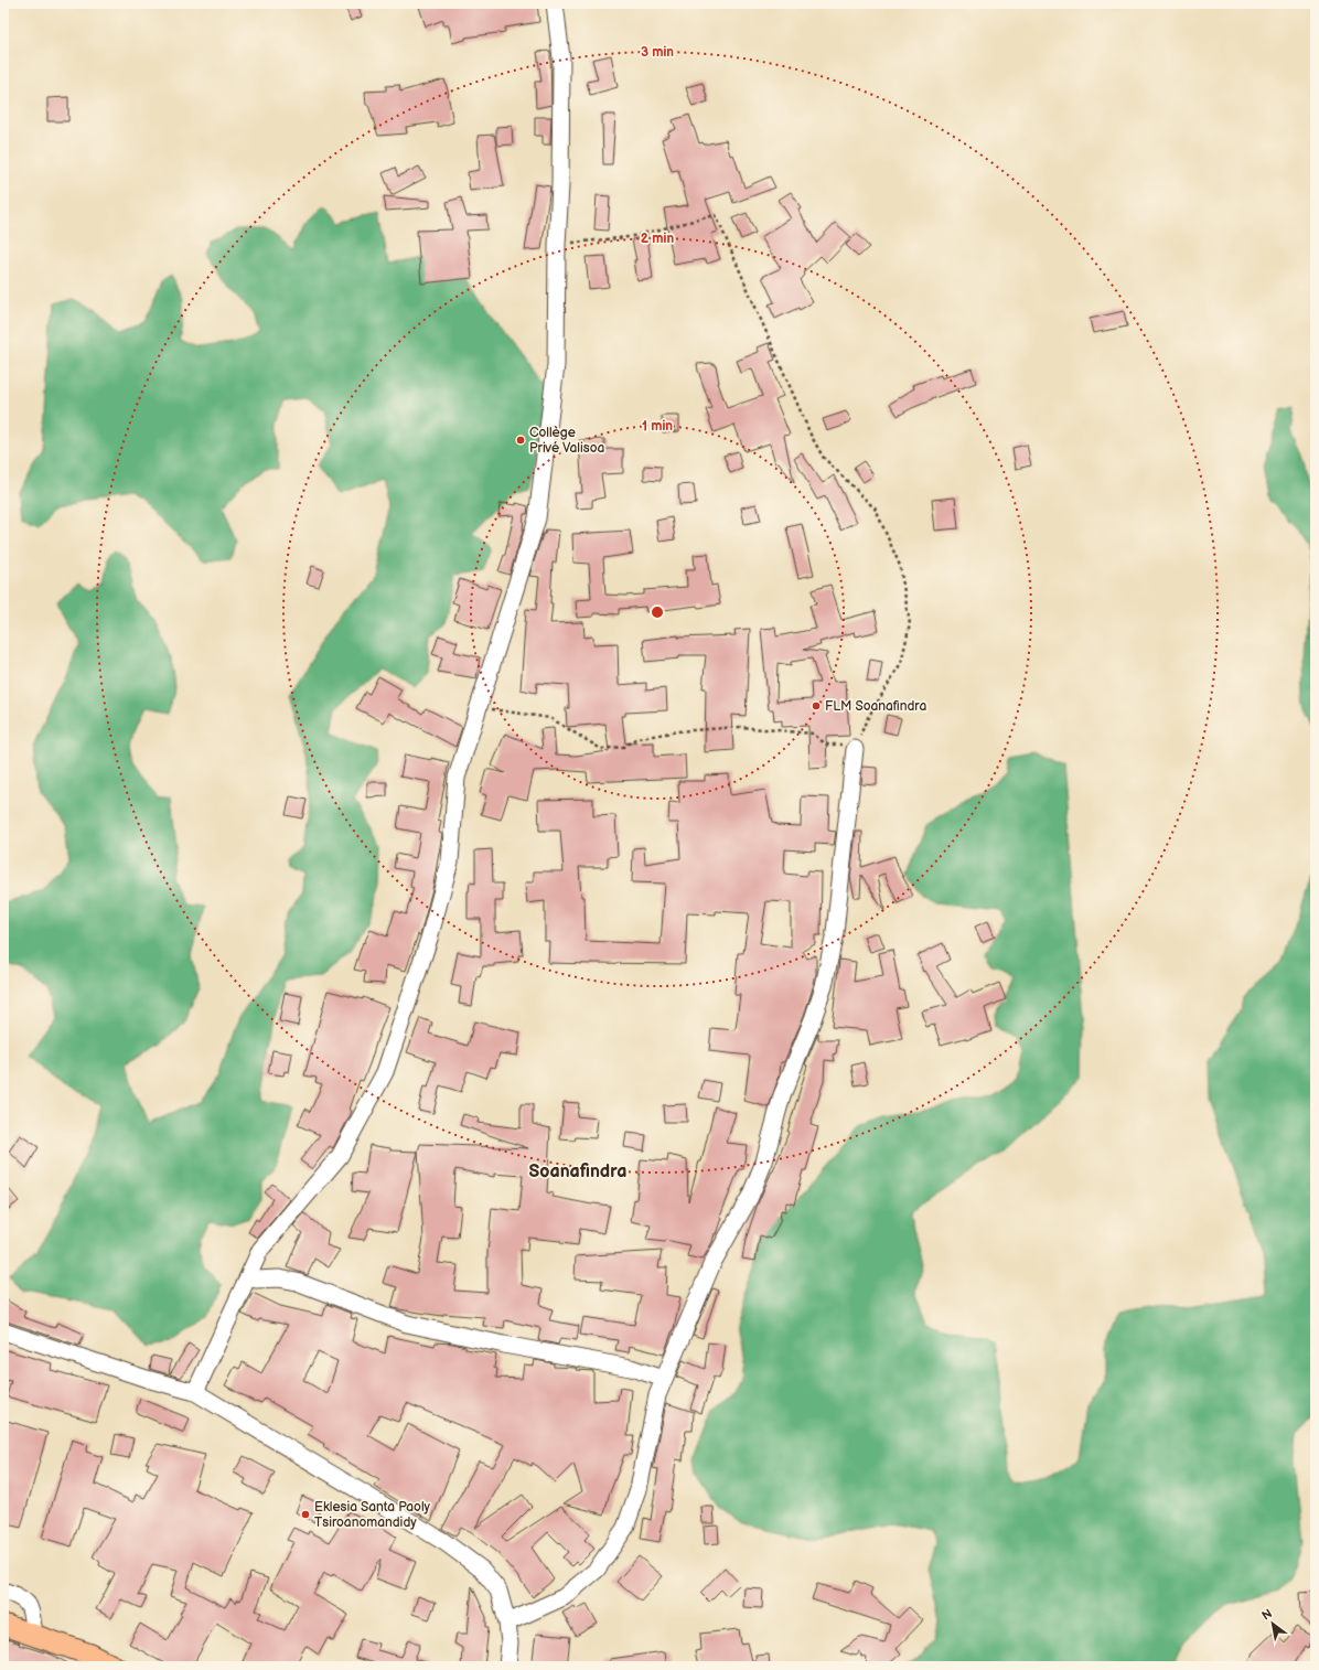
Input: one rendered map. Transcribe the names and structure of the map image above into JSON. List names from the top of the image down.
{
  "districts": ["Soanafindra"],
  "places": ["Collège Privé Valisoa", "FLM Soanafindra", "Eklesia Santa Paoly Tsiroanomandidy"],
  "north": "top left",
  "rings": ["3 min", "2 min", "1 min"]
}
